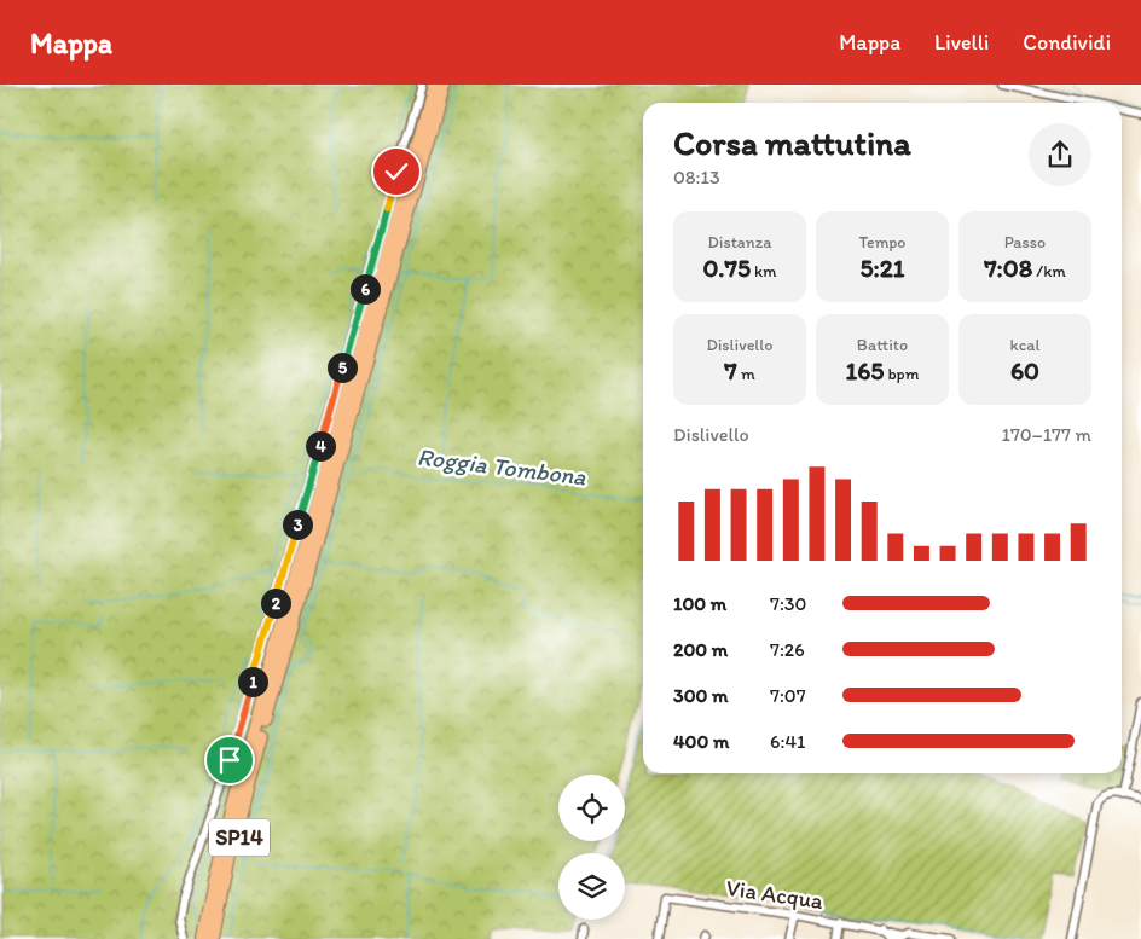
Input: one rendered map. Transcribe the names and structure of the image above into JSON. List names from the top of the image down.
{
  "streets": {
    "highway": ["SP14"],
    "street": ["Via Acqua"]
  },
  "water": ["Roggia Tombona"],
  "page": {
    "header": "Mappa",
    "nav": ["Mappa", "Livelli", "Condividi"],
    "heading": ["Corsa mattutina", "08:13"],
    "stats": [
      ["Distanza", "0.75 km"],
      ["Tempo", "5:21"],
      ["Passo", "7:08 /km"],
      ["Dislivello", "7 m"],
      ["Battito", "165 bpm"],
      ["kcal", "60"]
    ],
    "pins": [
      "6",
      "5",
      "4",
      "3",
      "2",
      "1"
    ],
    "chart": ["Dislivello", "170–177 m"],
    "list": [
      {
        "name": "100 m",
        "note": "7:30"
      },
      {
        "name": "200 m",
        "note": "7:26"
      },
      {
        "name": "300 m",
        "note": "7:07"
      },
      {
        "name": "400 m",
        "note": "6:41"
      }
    ]
  }
}
